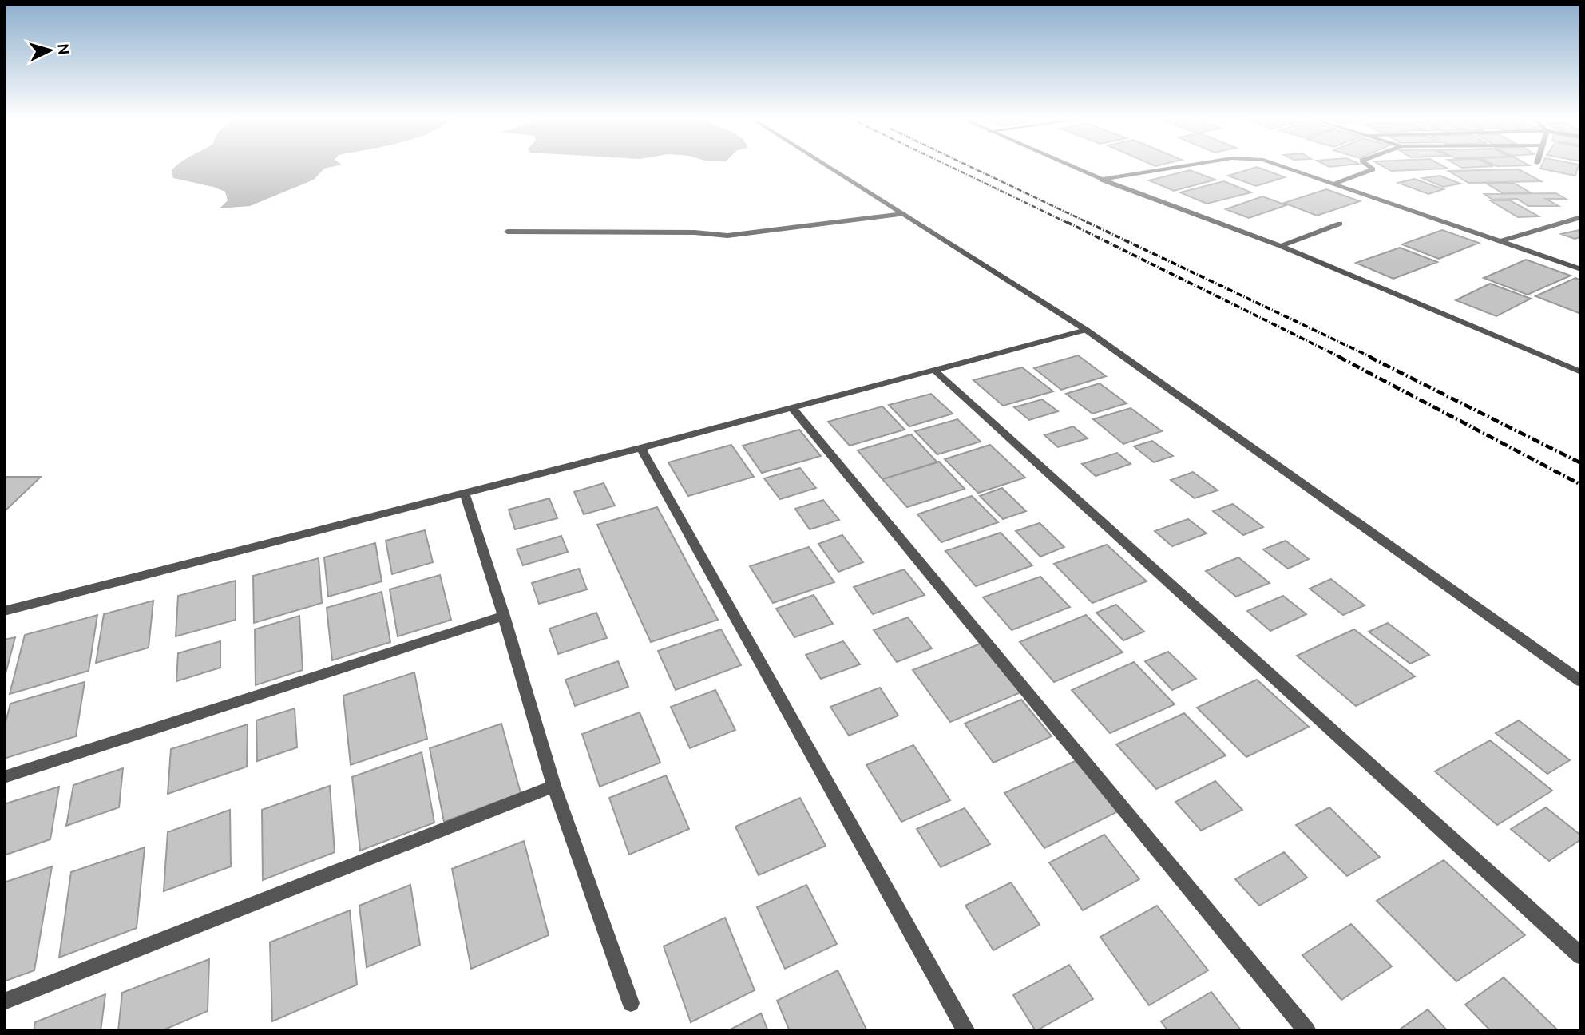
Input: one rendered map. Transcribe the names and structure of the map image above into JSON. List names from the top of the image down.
{
  "north": "right"
}
